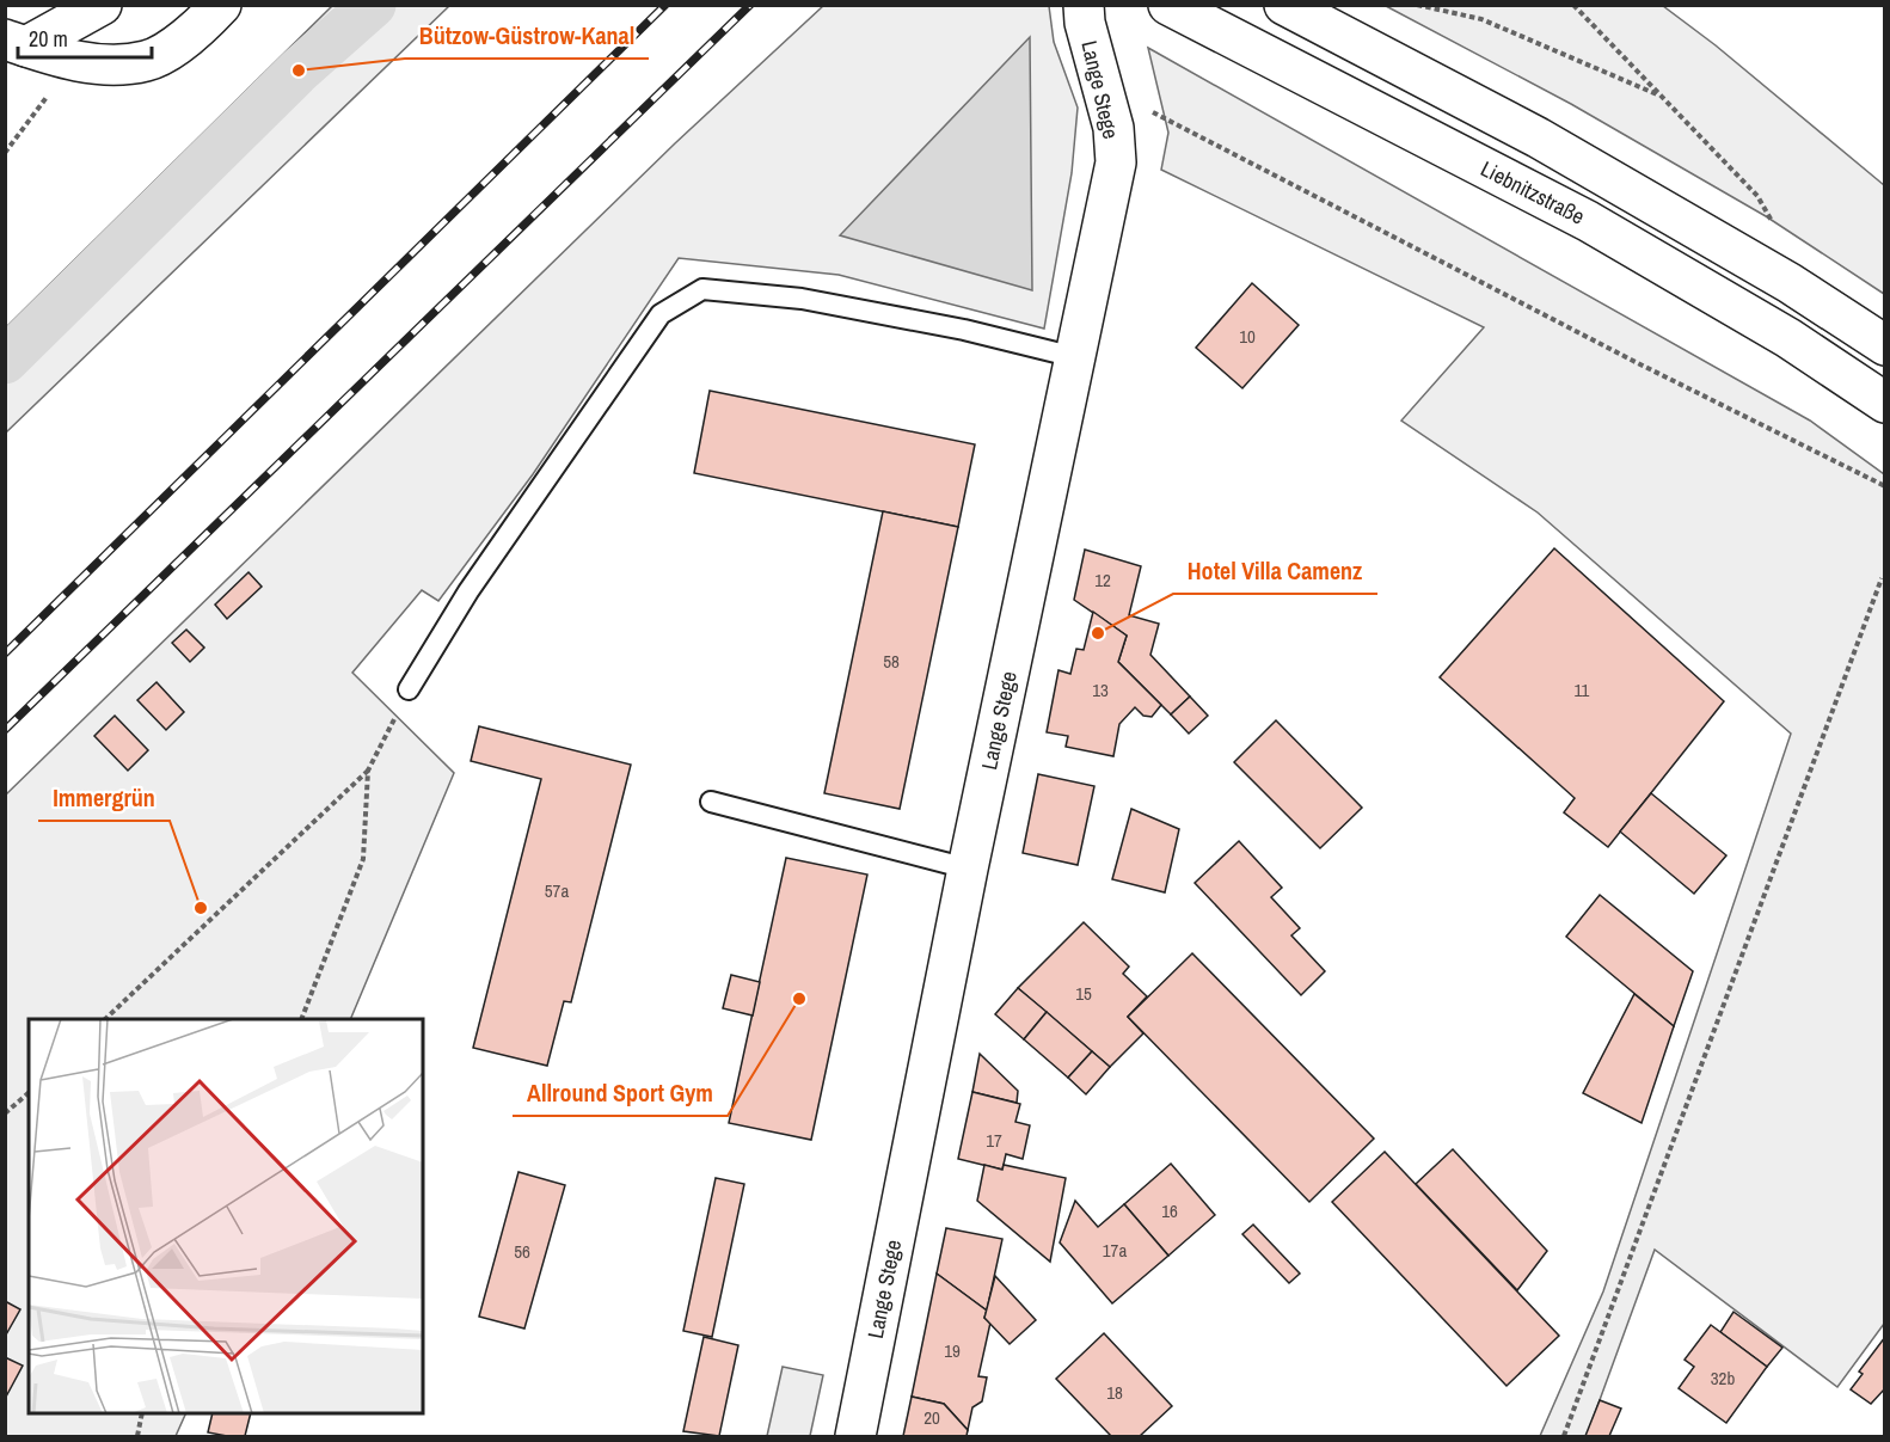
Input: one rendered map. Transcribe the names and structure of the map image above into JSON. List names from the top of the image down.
{
  "streets": {
    "main road": ["Lange Stege", "Liebnitzstraße"]
  },
  "places": [
    "Bützow-Güstrow-Kanal",
    "Hotel Villa Camenz",
    "Immergrün",
    "Allround Sport Gym"
  ],
  "house_numbers": [
    "10",
    "12",
    "58",
    "13",
    "11",
    "57a",
    "15",
    "17",
    "16",
    "17a",
    "56",
    "19",
    "32b",
    "18",
    "20"
  ],
  "scale_bar": "20 m"
}
